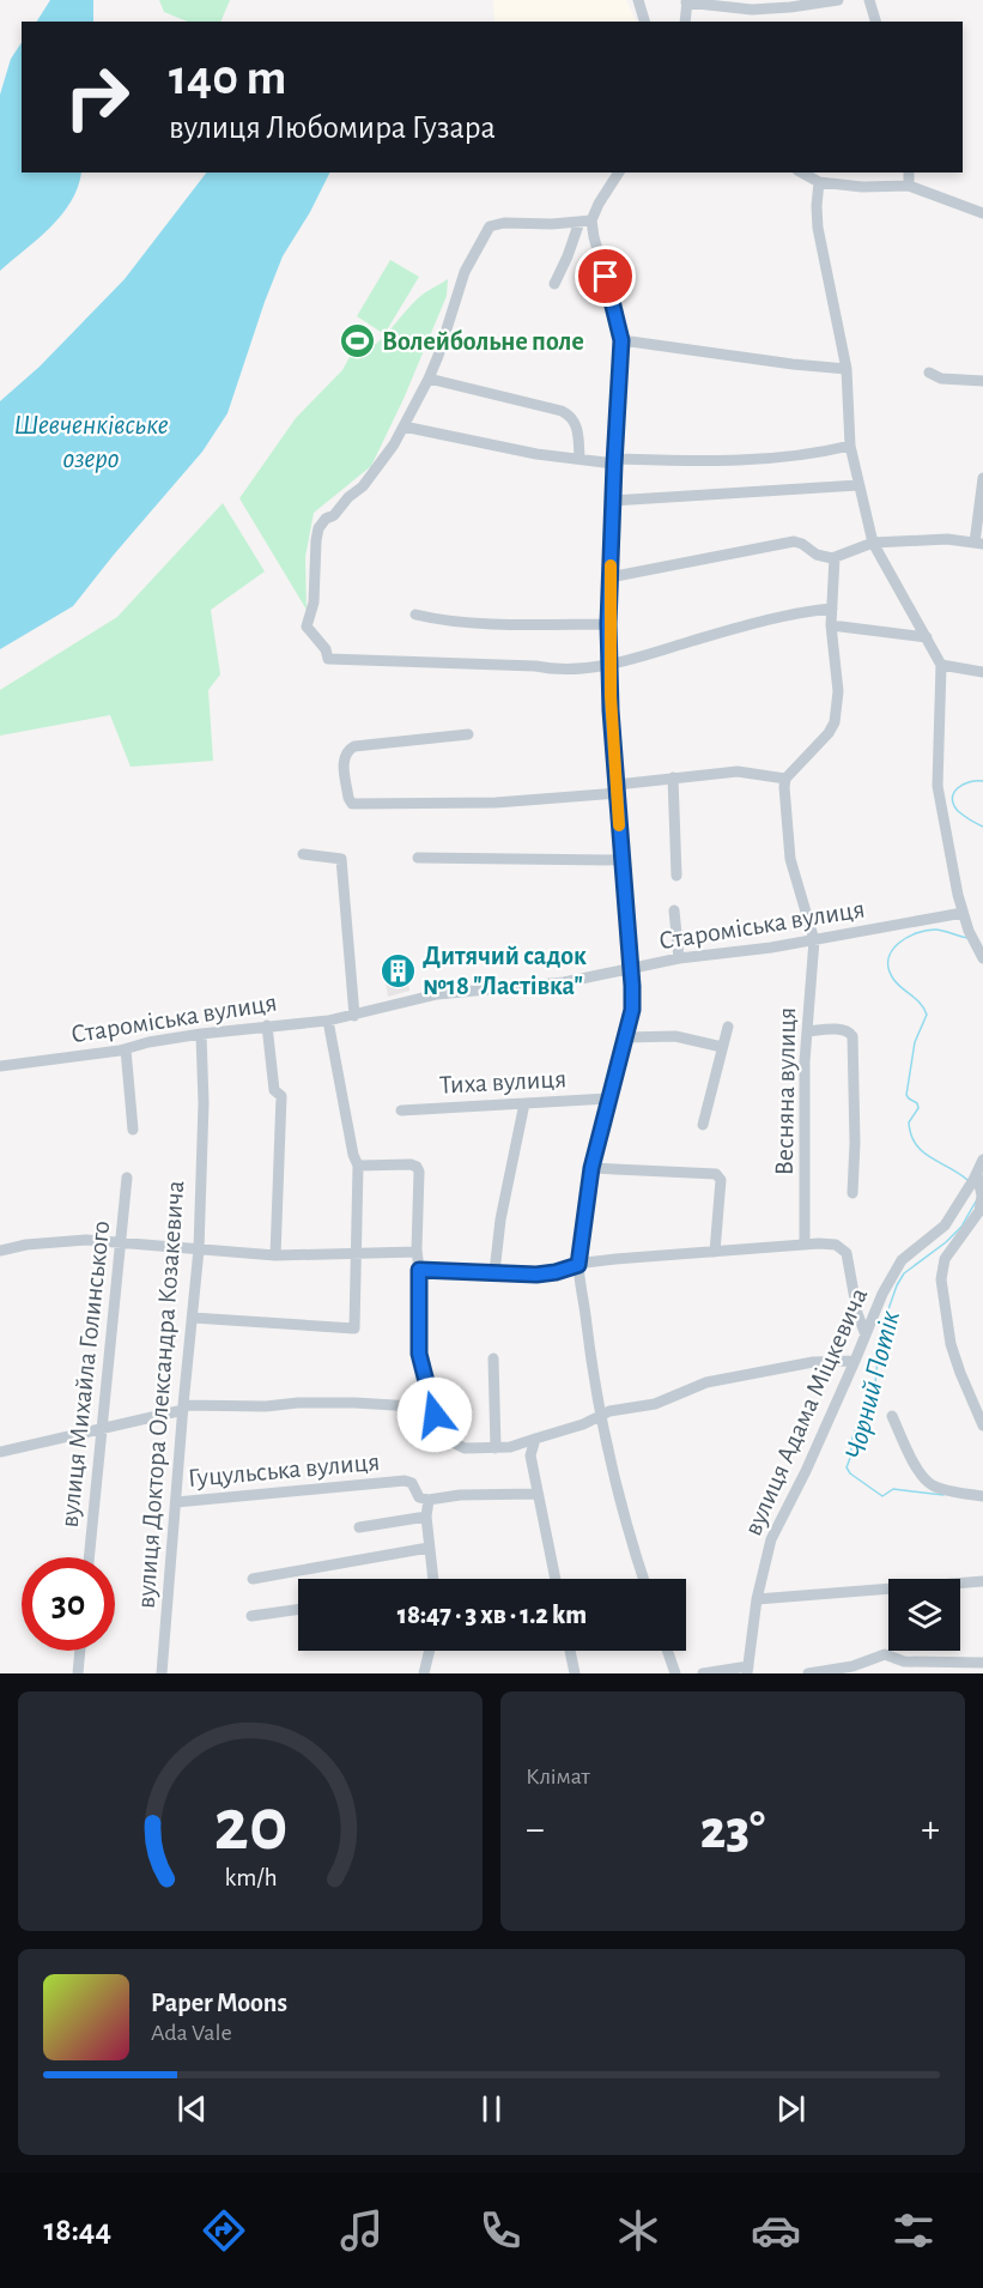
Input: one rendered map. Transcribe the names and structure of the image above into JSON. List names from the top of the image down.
{
  "streets": {
    "street": [
      "Староміська вулиця",
      "Тиха вулиця",
      "Весняна вулиця",
      "вулиця Михайла Голинського",
      "вулиця Доктора Олександра Козакевича",
      "вулиця Адама Міцкевича",
      "Гуцульська вулиця"
    ]
  },
  "crossings": [
    ["Староміська вулиця", "Весняна вулиця"],
    ["Староміська вулиця", "вулиця Доктора Олександра Козакевича"],
    ["вулиця Доктора Олександра Козакевича", "Гуцульська вулиця"]
  ],
  "water": ["Шевченківське озеро", "Чорний Потік"],
  "places": {
    "sports": ["Волейбольне поле"],
    "building": ["Дитячий садок №18 \"Ластівка\""]
  },
  "page": {
    "turn": ["140 m", "вулиця Любомира Гузара"],
    "limit": "30",
    "trip": "18:47 · 3 хв · 1.2 km",
    "tile": "Клімат",
    "heat": ["−", "23°", "+"],
    "song": ["Paper Moons", "Ada Vale"],
    "tabs": "18:44",
    "gauge": ["20", "km/h"]
  }
}
